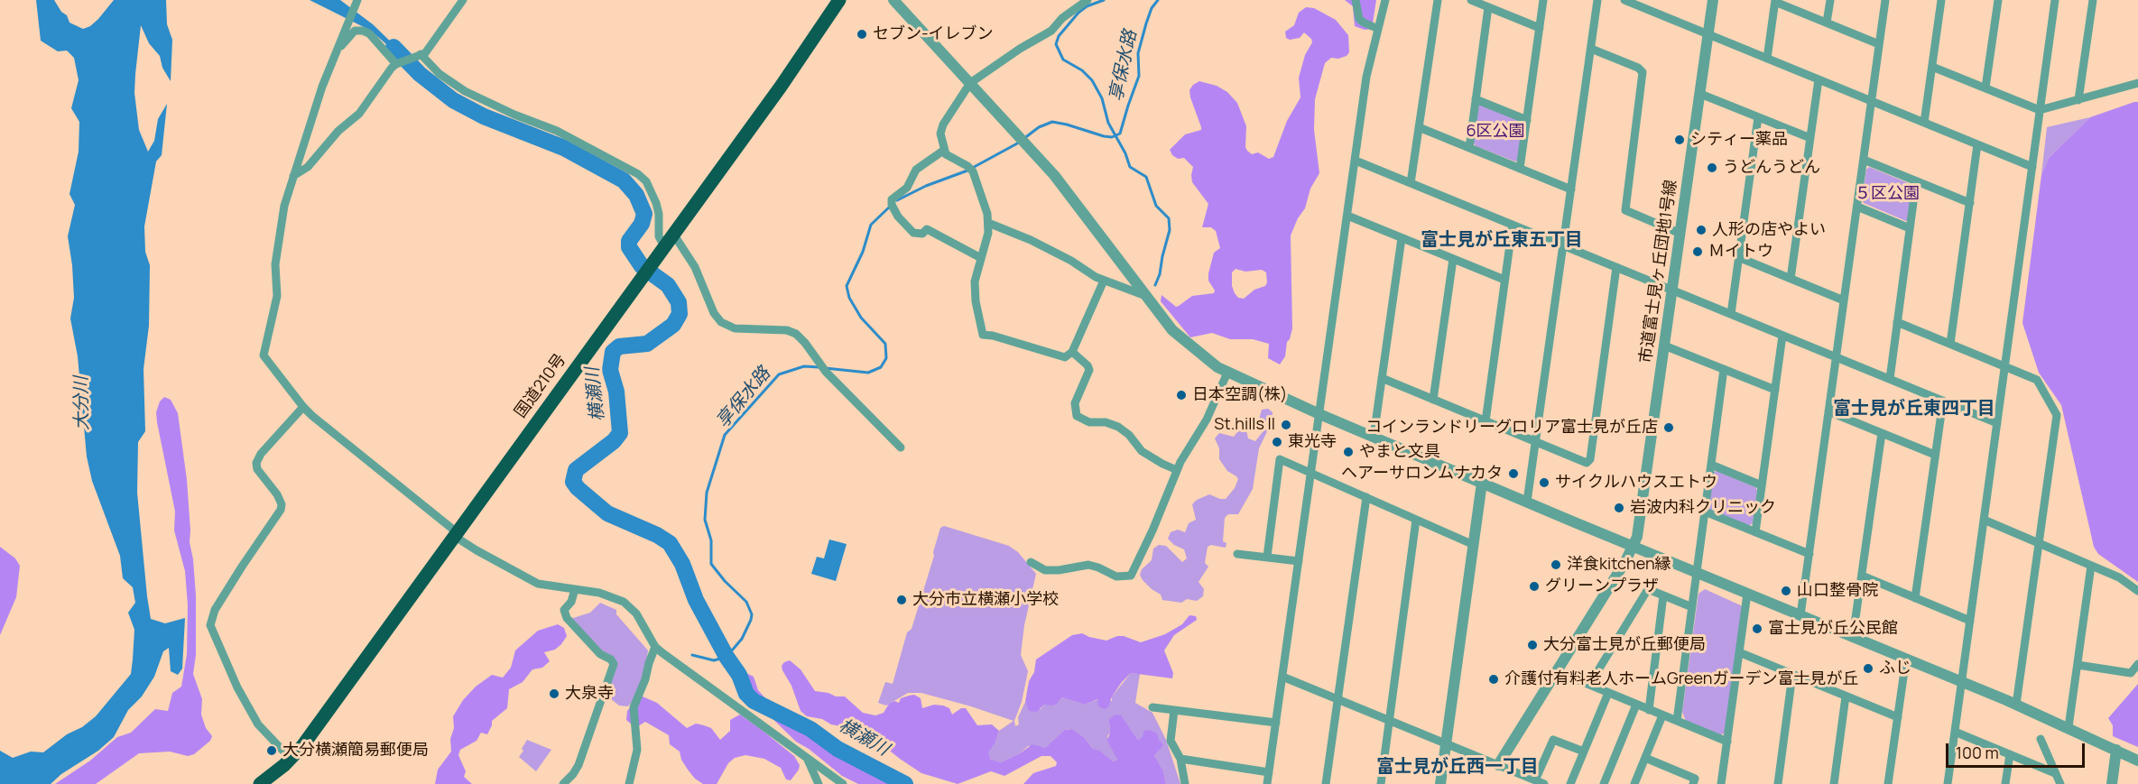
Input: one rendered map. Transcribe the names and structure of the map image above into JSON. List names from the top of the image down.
{
  "streets": {
    "highway": ["国道210号"],
    "street": ["市道富士見ヶ丘団地1号線"]
  },
  "districts": ["富士見が丘東五丁目", "富士見が丘東四丁目", "富士見が丘西一丁目"],
  "water": ["享保水路", "横瀬川", "大分川"],
  "parks": ["6区公園", "５区公園"],
  "places": [
    "セブン-イレブン",
    "シティー薬品",
    "うどんうどん",
    "人形の店やよい",
    "Ｍイトウ",
    "日本空調(株)",
    "St.hills II",
    "コインランドリーグロリア富士見が丘店",
    "東光寺",
    "やまと文具",
    "ヘアーサロンムナカタ",
    "サイクルハウスエトウ",
    "岩波内科クリニック",
    "洋食kitchen縁",
    "グリーンプラザ",
    "山口整骨院",
    "大分市立横瀬小学校",
    "富士見が丘公民館",
    "大分富士見が丘郵便局",
    "ふじ",
    "介護付有料老人ホームGreenガーデン富士見が丘",
    "大泉寺",
    "大分横瀬簡易郵便局"
  ],
  "scale_bar": "100 m"
}
